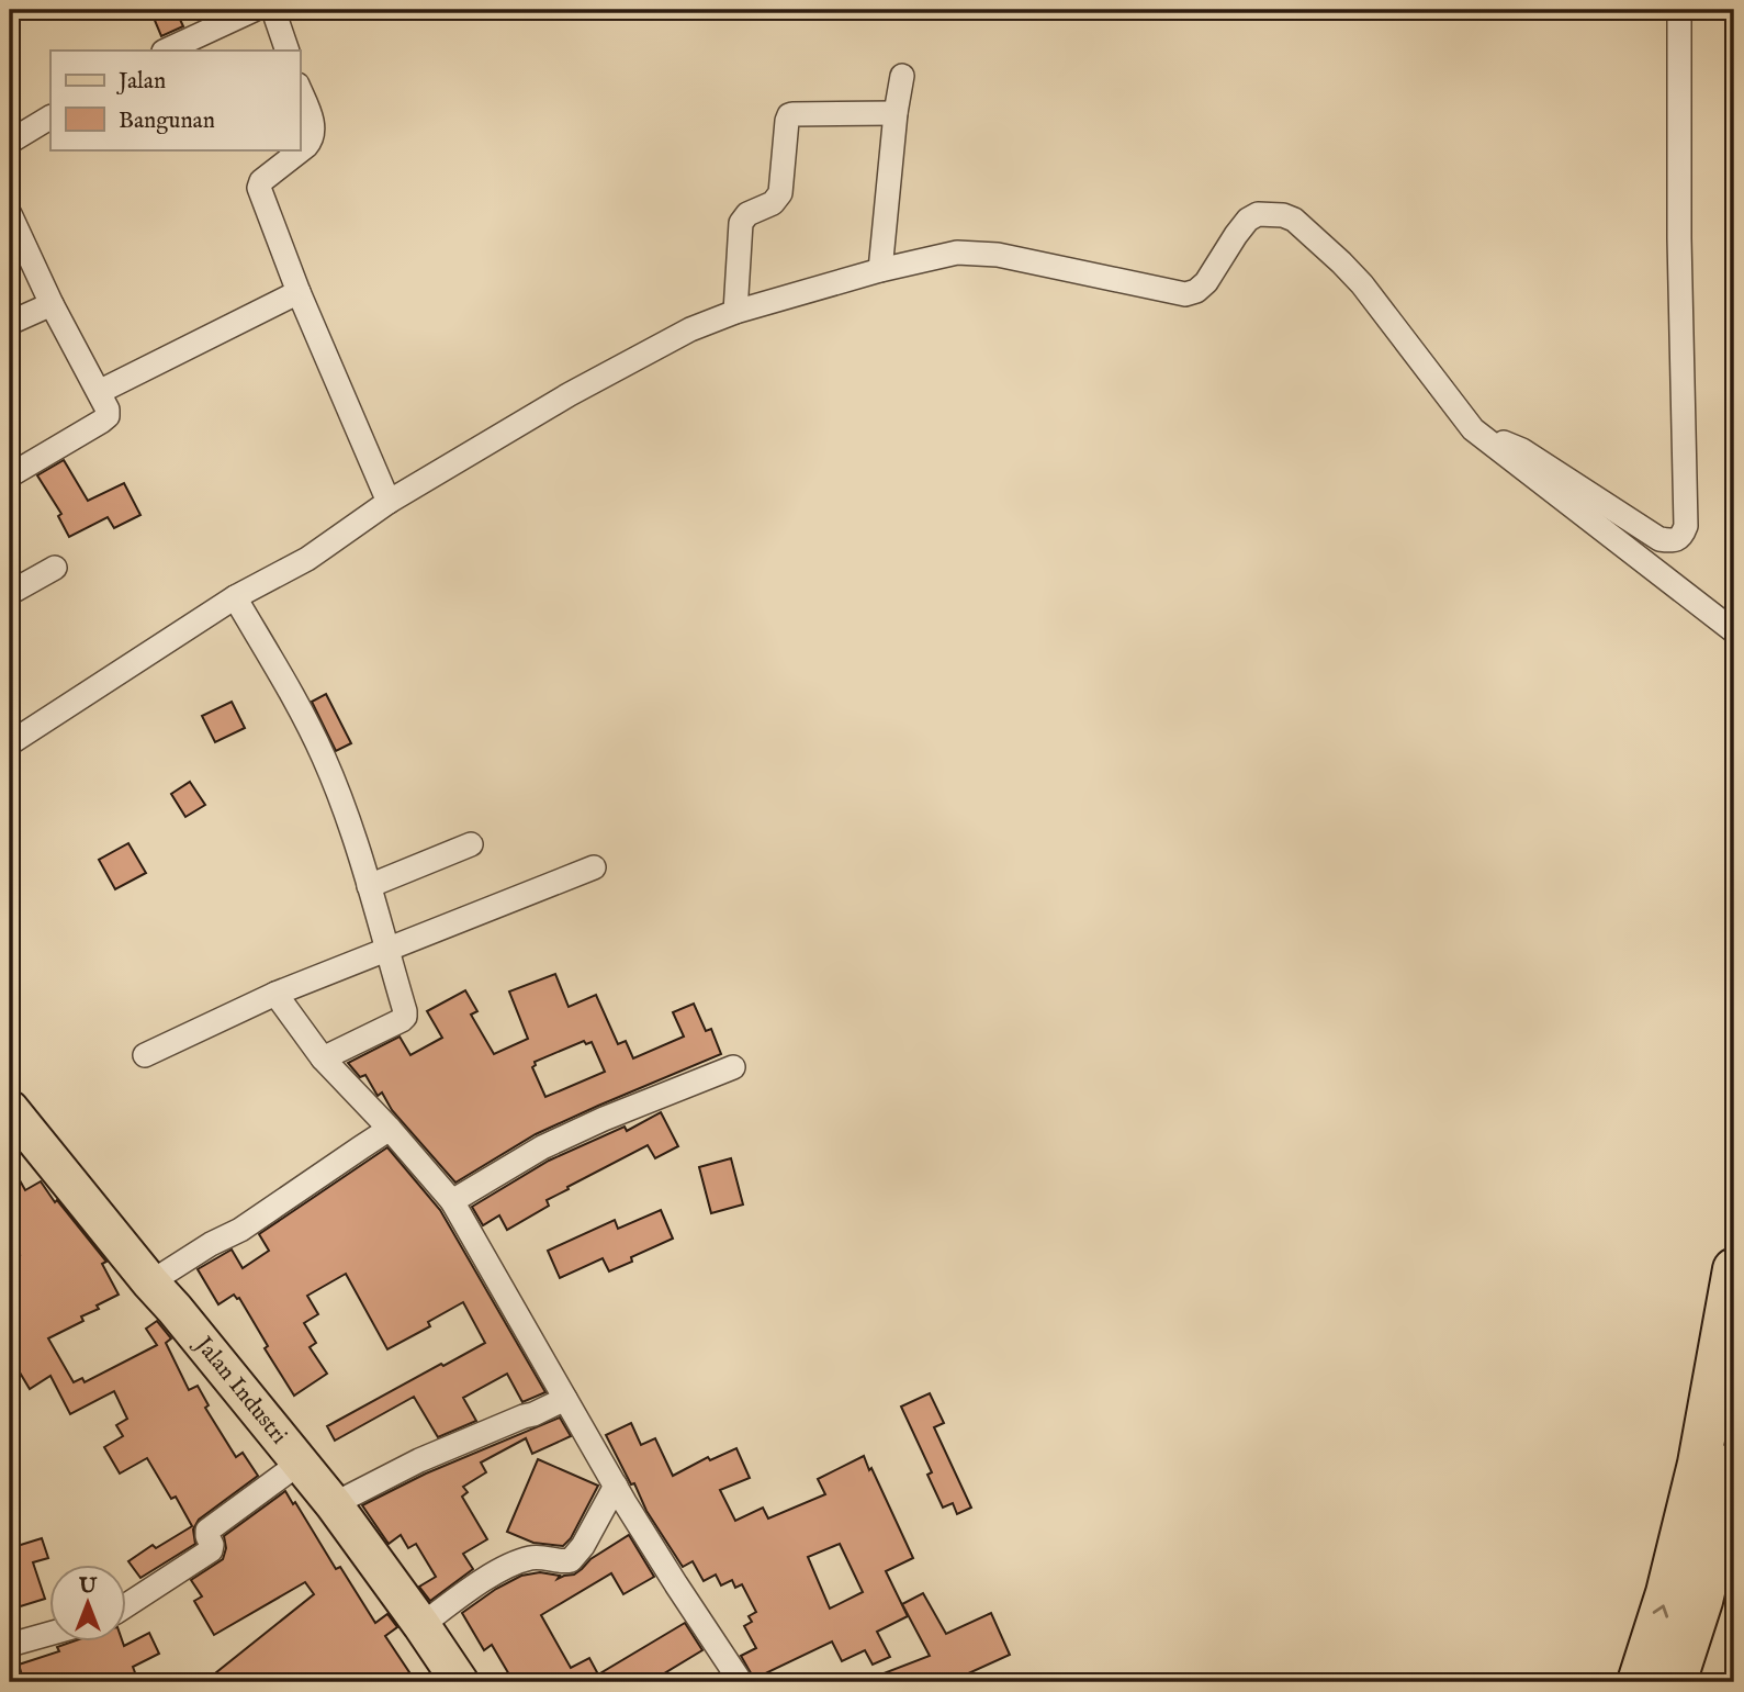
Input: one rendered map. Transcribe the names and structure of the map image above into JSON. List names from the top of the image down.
{
  "streets": {
    "main road": ["Jalan Industri"]
  },
  "legend": ["Jalan", "Bangunan"],
  "north": "top"
}
